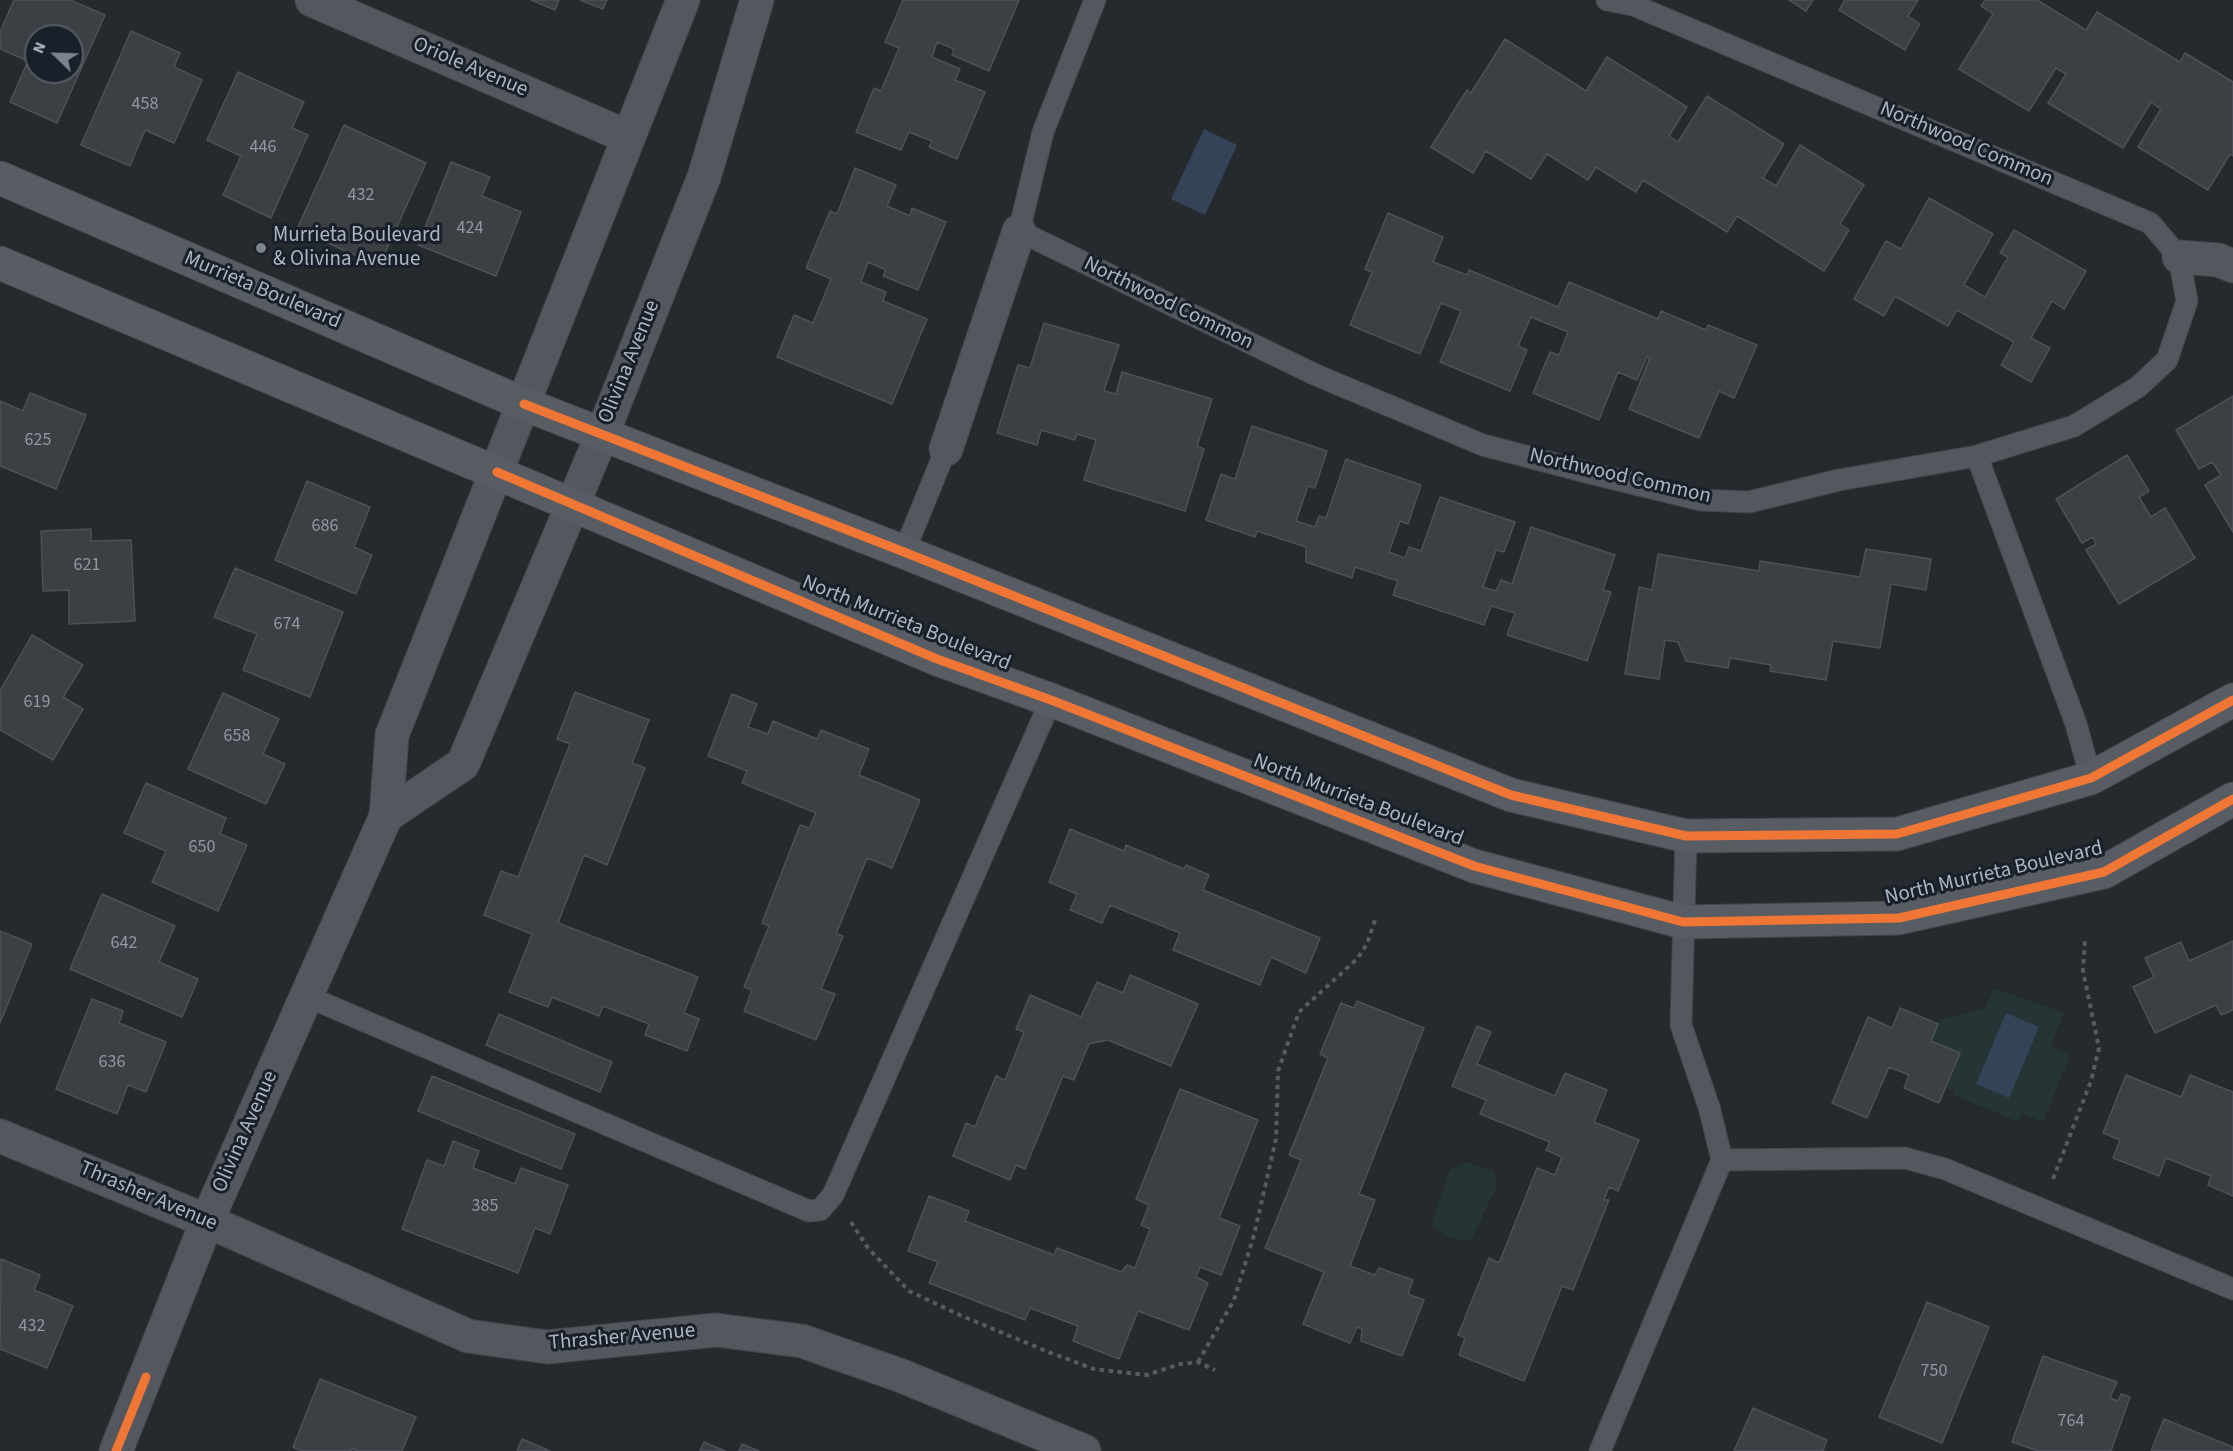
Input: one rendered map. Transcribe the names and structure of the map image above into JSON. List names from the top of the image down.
{
  "streets": {
    "main road": ["Murrieta Boulevard", "North Murrieta Boulevard"],
    "street": ["Oriole Avenue", "Olivina Avenue", "Thrasher Avenue"],
    "lane": ["Northwood Common"]
  },
  "crossings": [
    ["Oriole Avenue", "Olivina Avenue"],
    ["Murrieta Boulevard", "Olivina Avenue"],
    ["Olivina Avenue", "North Murrieta Boulevard"],
    ["Olivina Avenue", "Thrasher Avenue"]
  ],
  "places": ["Murrieta Boulevard & Olivina Avenue"],
  "house_numbers": [
    "458",
    "446",
    "432",
    "424",
    "625",
    "686",
    "621",
    "674",
    "619",
    "658",
    "650",
    "642",
    "636",
    "385",
    "432",
    "750",
    "764"
  ],
  "north": "top left"
}
